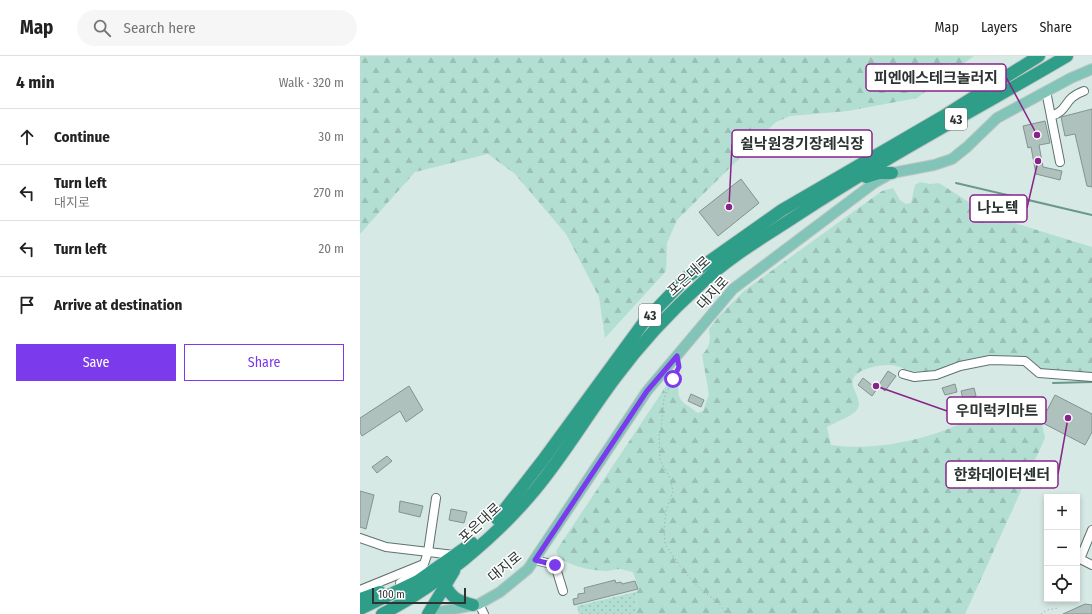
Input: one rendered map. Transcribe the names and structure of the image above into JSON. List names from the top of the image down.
{
  "streets": {
    "highway": ["43", "포은대로"],
    "main road": ["대지로"]
  },
  "places": [
    "피엔에스테크놀러지",
    "나노텍",
    "쉴낙원경기장례식장",
    "우미럭키마트",
    "한화데이터센터"
  ],
  "scale_bar": "100 m",
  "page": {
    "header": "Map",
    "search": "Search here",
    "nav": ["Map", "Layers", "Share"],
    "heading": ["4 min", "Walk · 320 m"],
    "list": [
      ["Continue", "30 m"],
      ["Turn left", "대지로", "270 m"],
      ["Turn left", "20 m"],
      "Arrive at destination"
    ],
    "buttons": ["Save", "Share"],
    "map_buttons": ["+", "−"],
    "scale": "100 m"
  }
}
